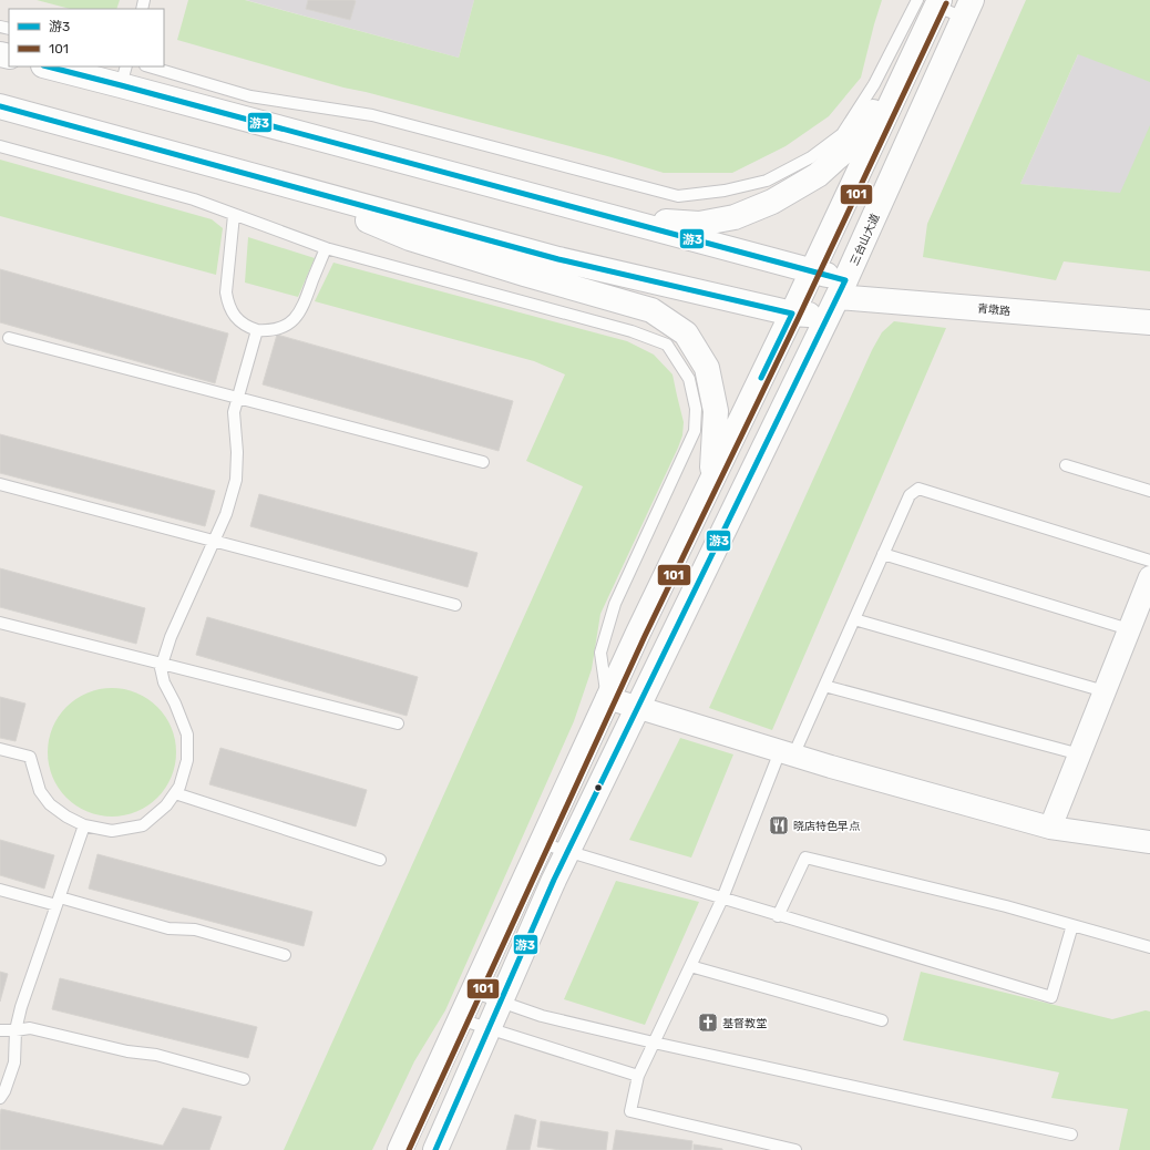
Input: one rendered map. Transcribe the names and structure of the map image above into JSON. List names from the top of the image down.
{
  "streets": {
    "main road": ["三台山大道", "青墩路"]
  },
  "crossings": [
    ["三台山大道", "青墩路"]
  ],
  "places": {
    "restaurant": ["晓店特色早点"],
    "church": ["基督教堂"]
  },
  "lines": ["transit line 101", "transit line 游3"],
  "legend": ["游3", "101"]
}
